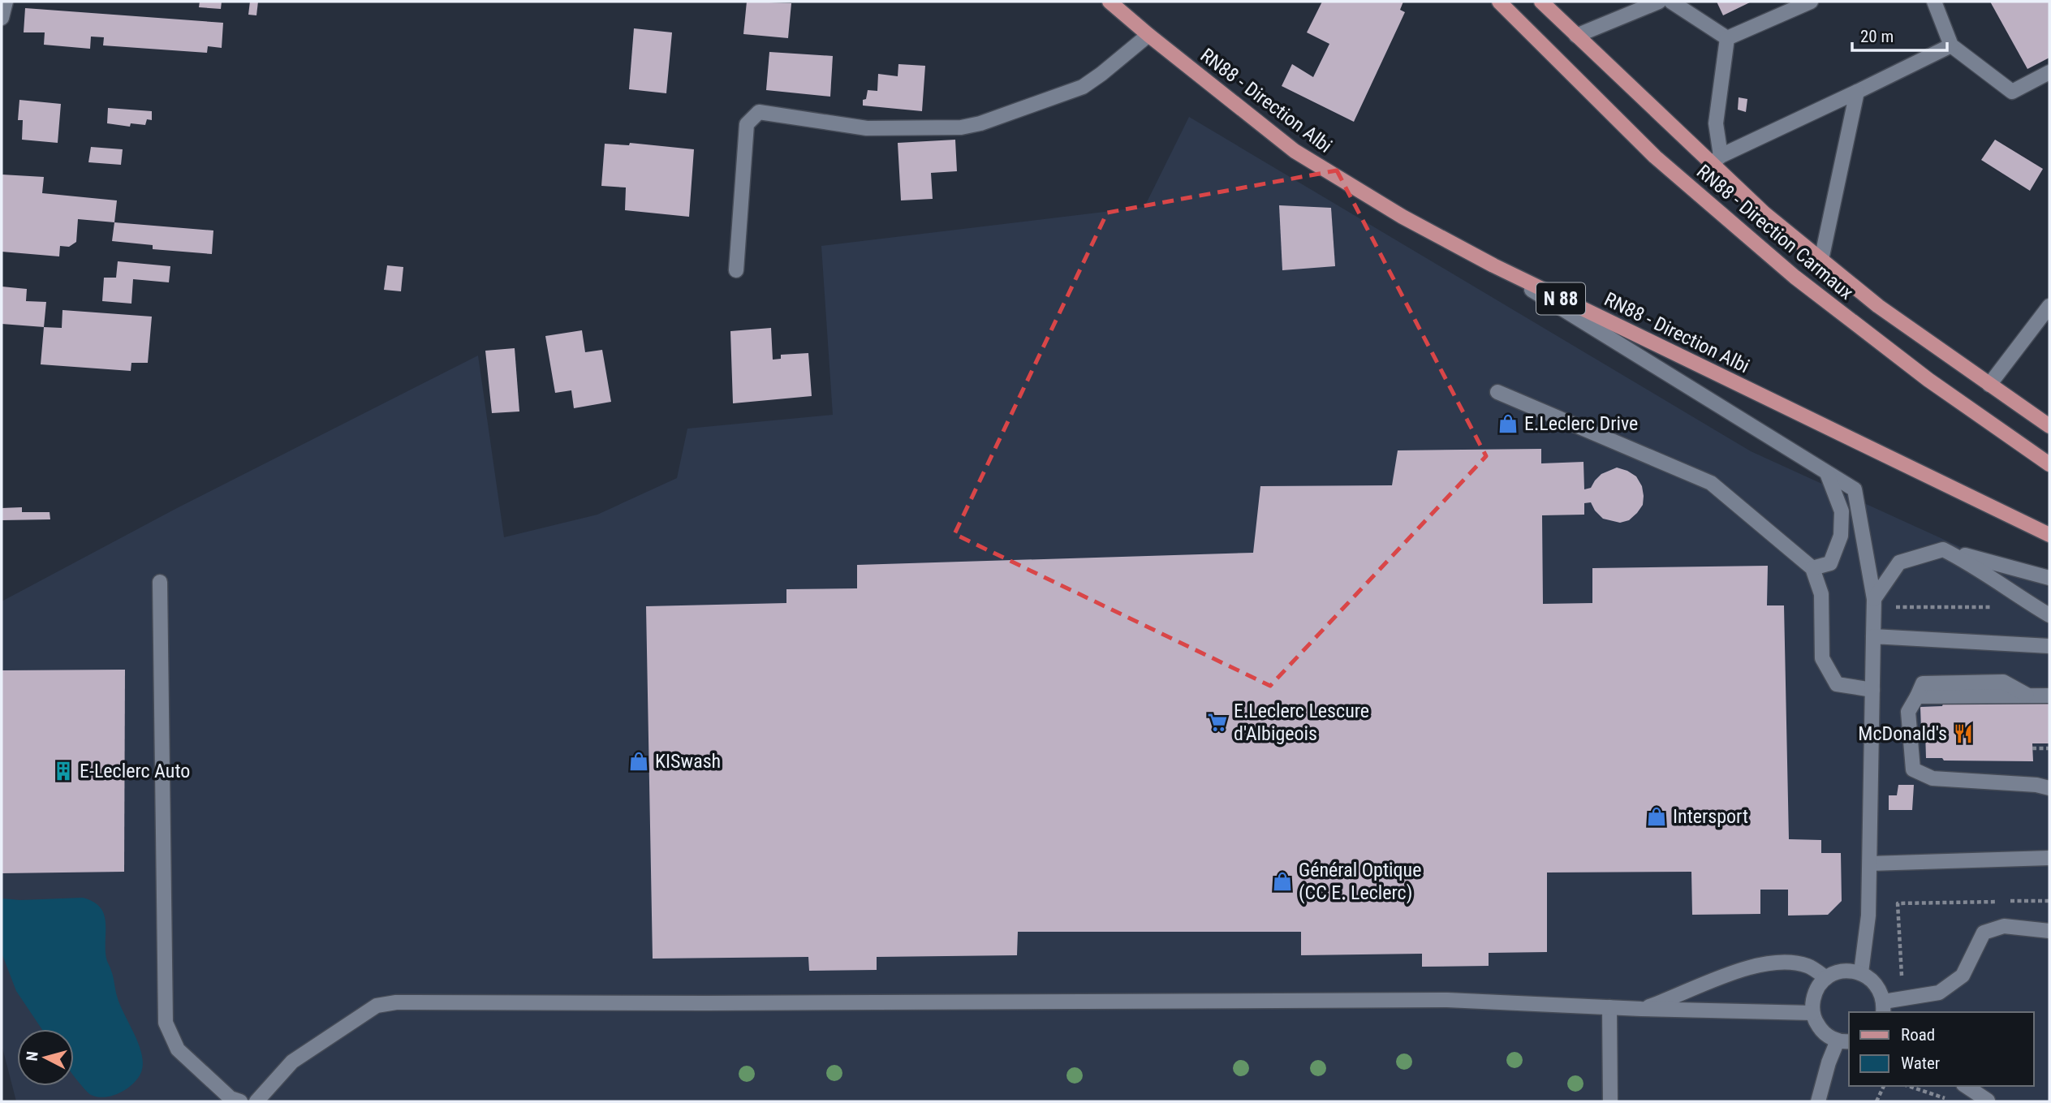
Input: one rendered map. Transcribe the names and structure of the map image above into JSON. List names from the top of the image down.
{
  "streets": {
    "main road": ["RN88 - Direction Albi", "RN88 - Direction Carmaux", "N 88"]
  },
  "places": {
    "shop": [
      "E.Leclerc Drive",
      "KISwash",
      "Intersport",
      "Général Optique (CC E. Leclerc)"
    ],
    "supermarket": ["E.Leclerc Lescure d'Albigeois"],
    "restaurant": ["McDonald's"],
    "building": ["E-Leclerc Auto"]
  },
  "legend": ["Road", "Water"],
  "scale_bar": "20 m",
  "north": "left"
}
